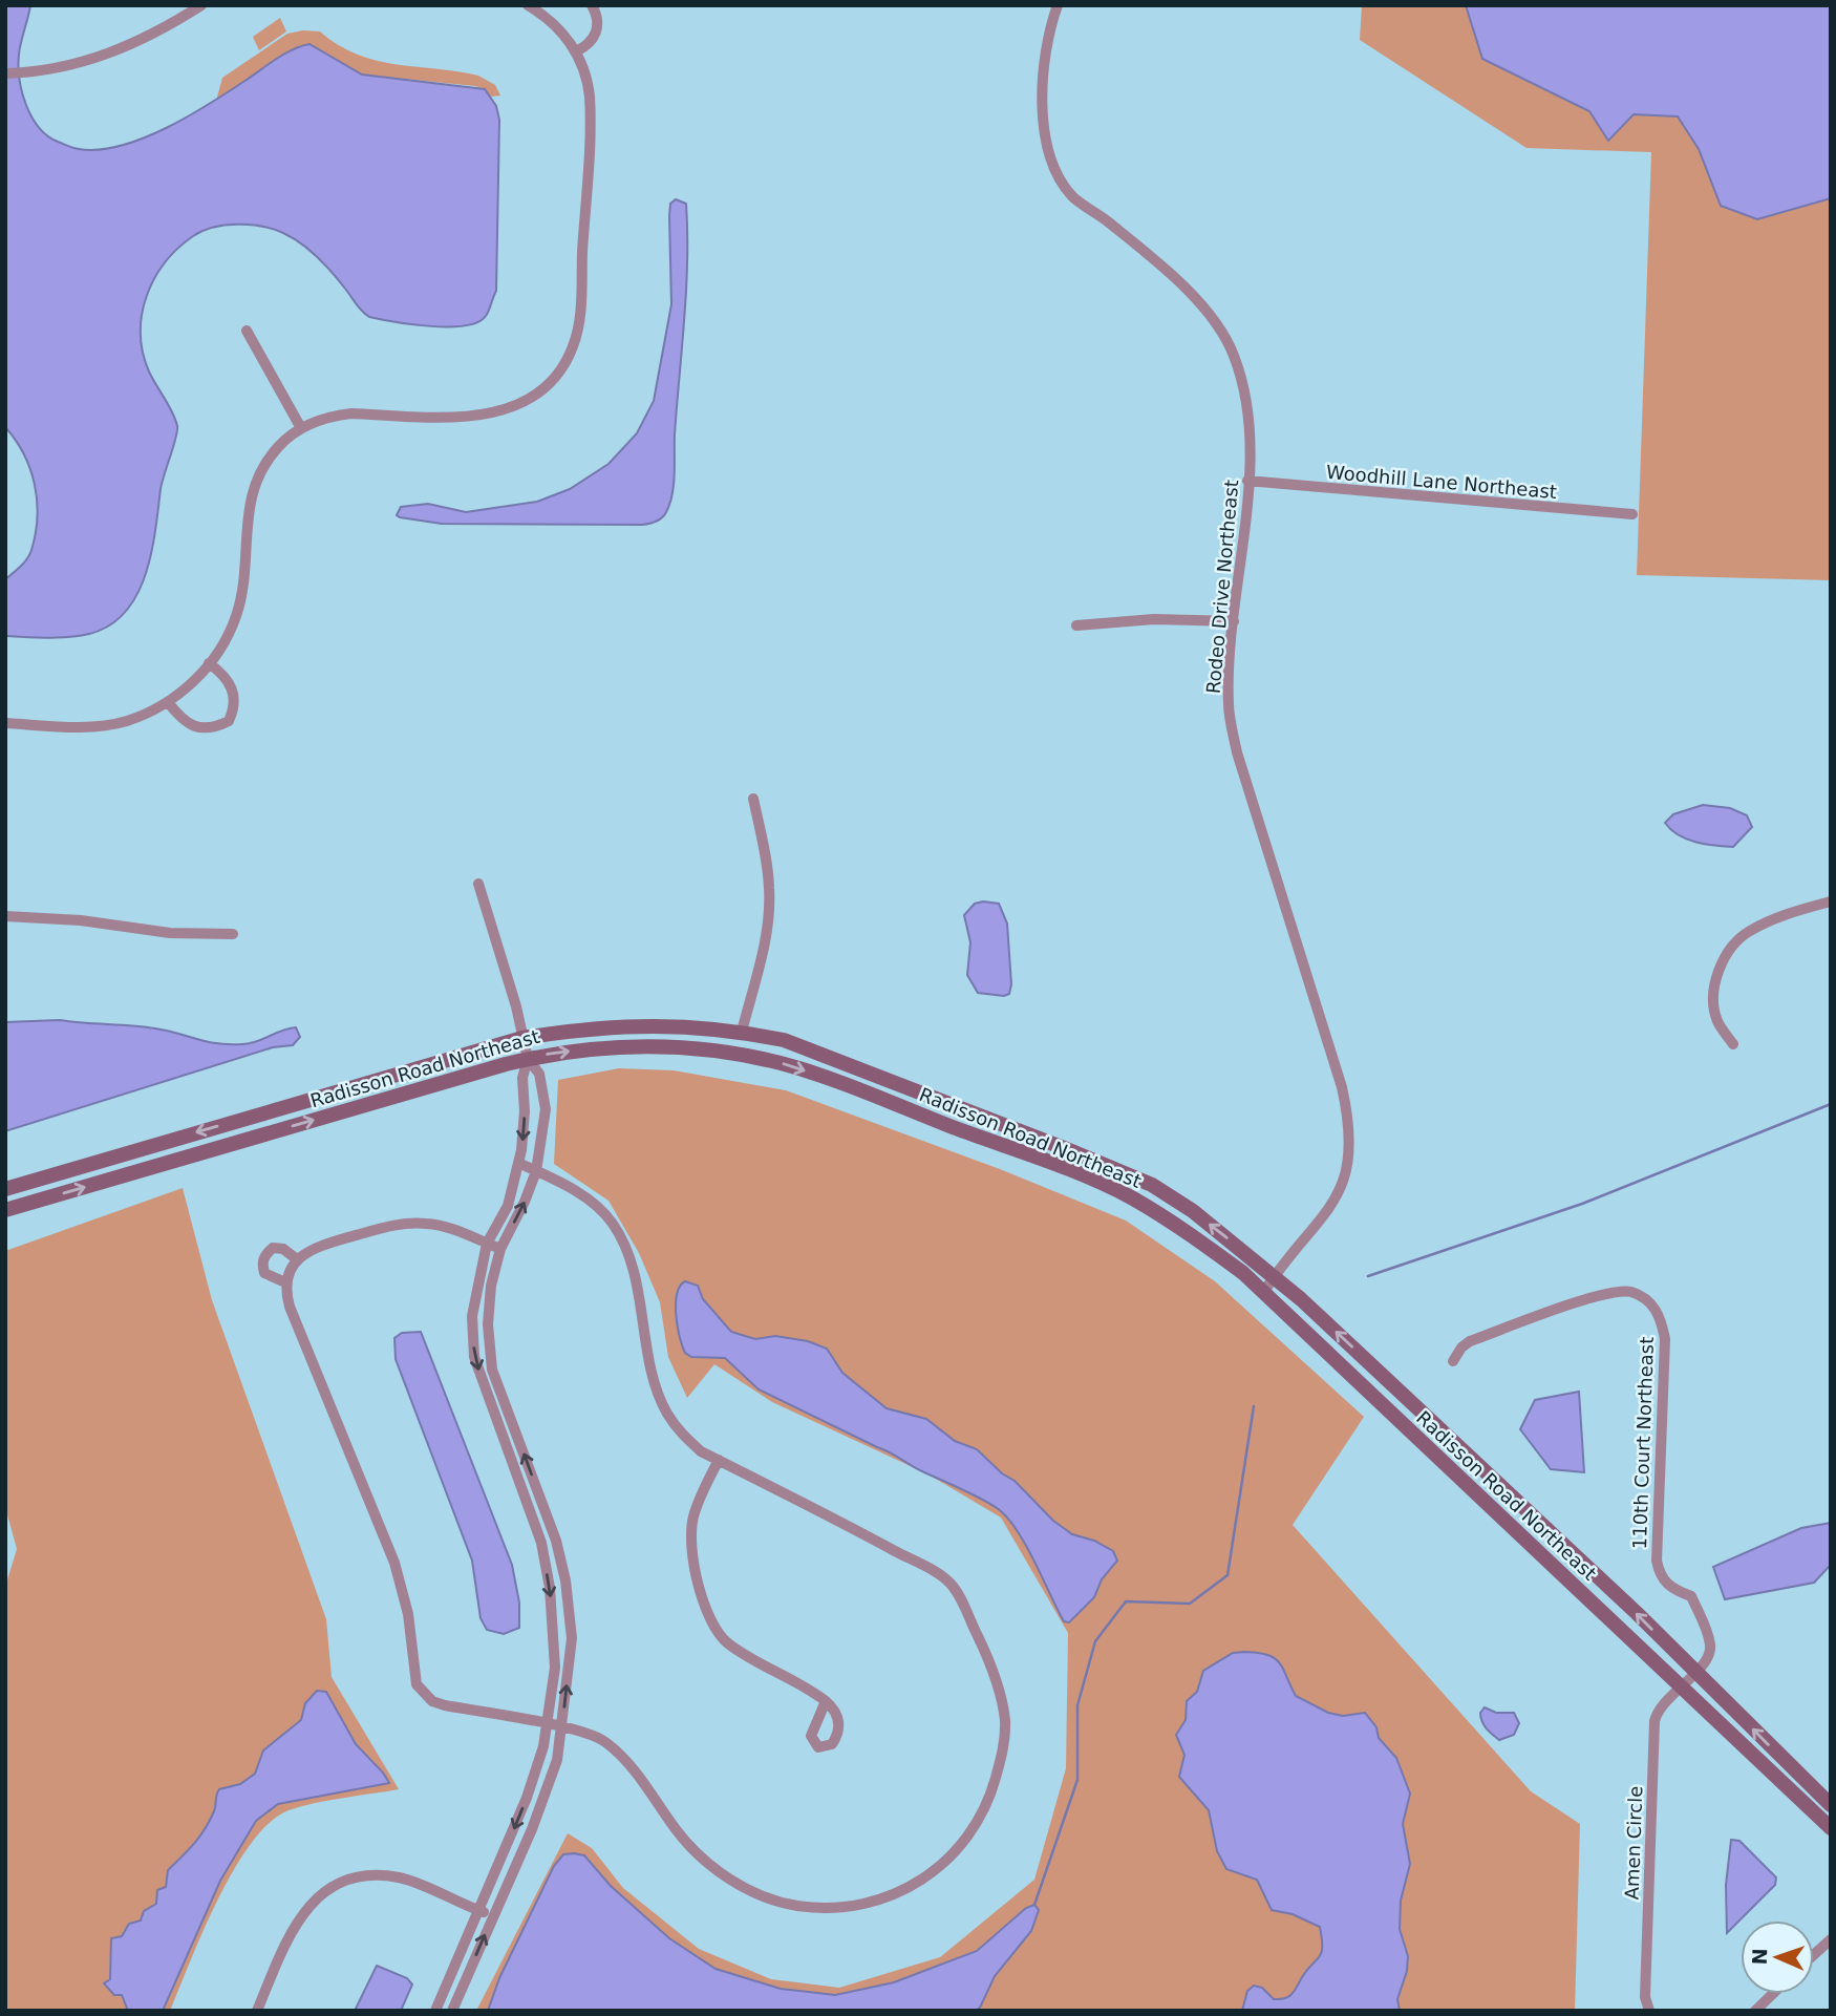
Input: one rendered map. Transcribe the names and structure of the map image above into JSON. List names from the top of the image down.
{
  "streets": {
    "main road": ["Radisson Road Northeast"],
    "street": [
      "Woodhill Lane Northeast",
      "Rodeo Drive Northeast",
      "110th Court Northeast",
      "Amen Circle"
    ]
  },
  "crossings": [
    ["Woodhill Lane Northeast", "Rodeo Drive Northeast"],
    ["Rodeo Drive Northeast", "Radisson Road Northeast"],
    ["Radisson Road Northeast", "110th Court Northeast"],
    ["Radisson Road Northeast", "Amen Circle"],
    ["110th Court Northeast", "Amen Circle"]
  ],
  "north": "left"
}
